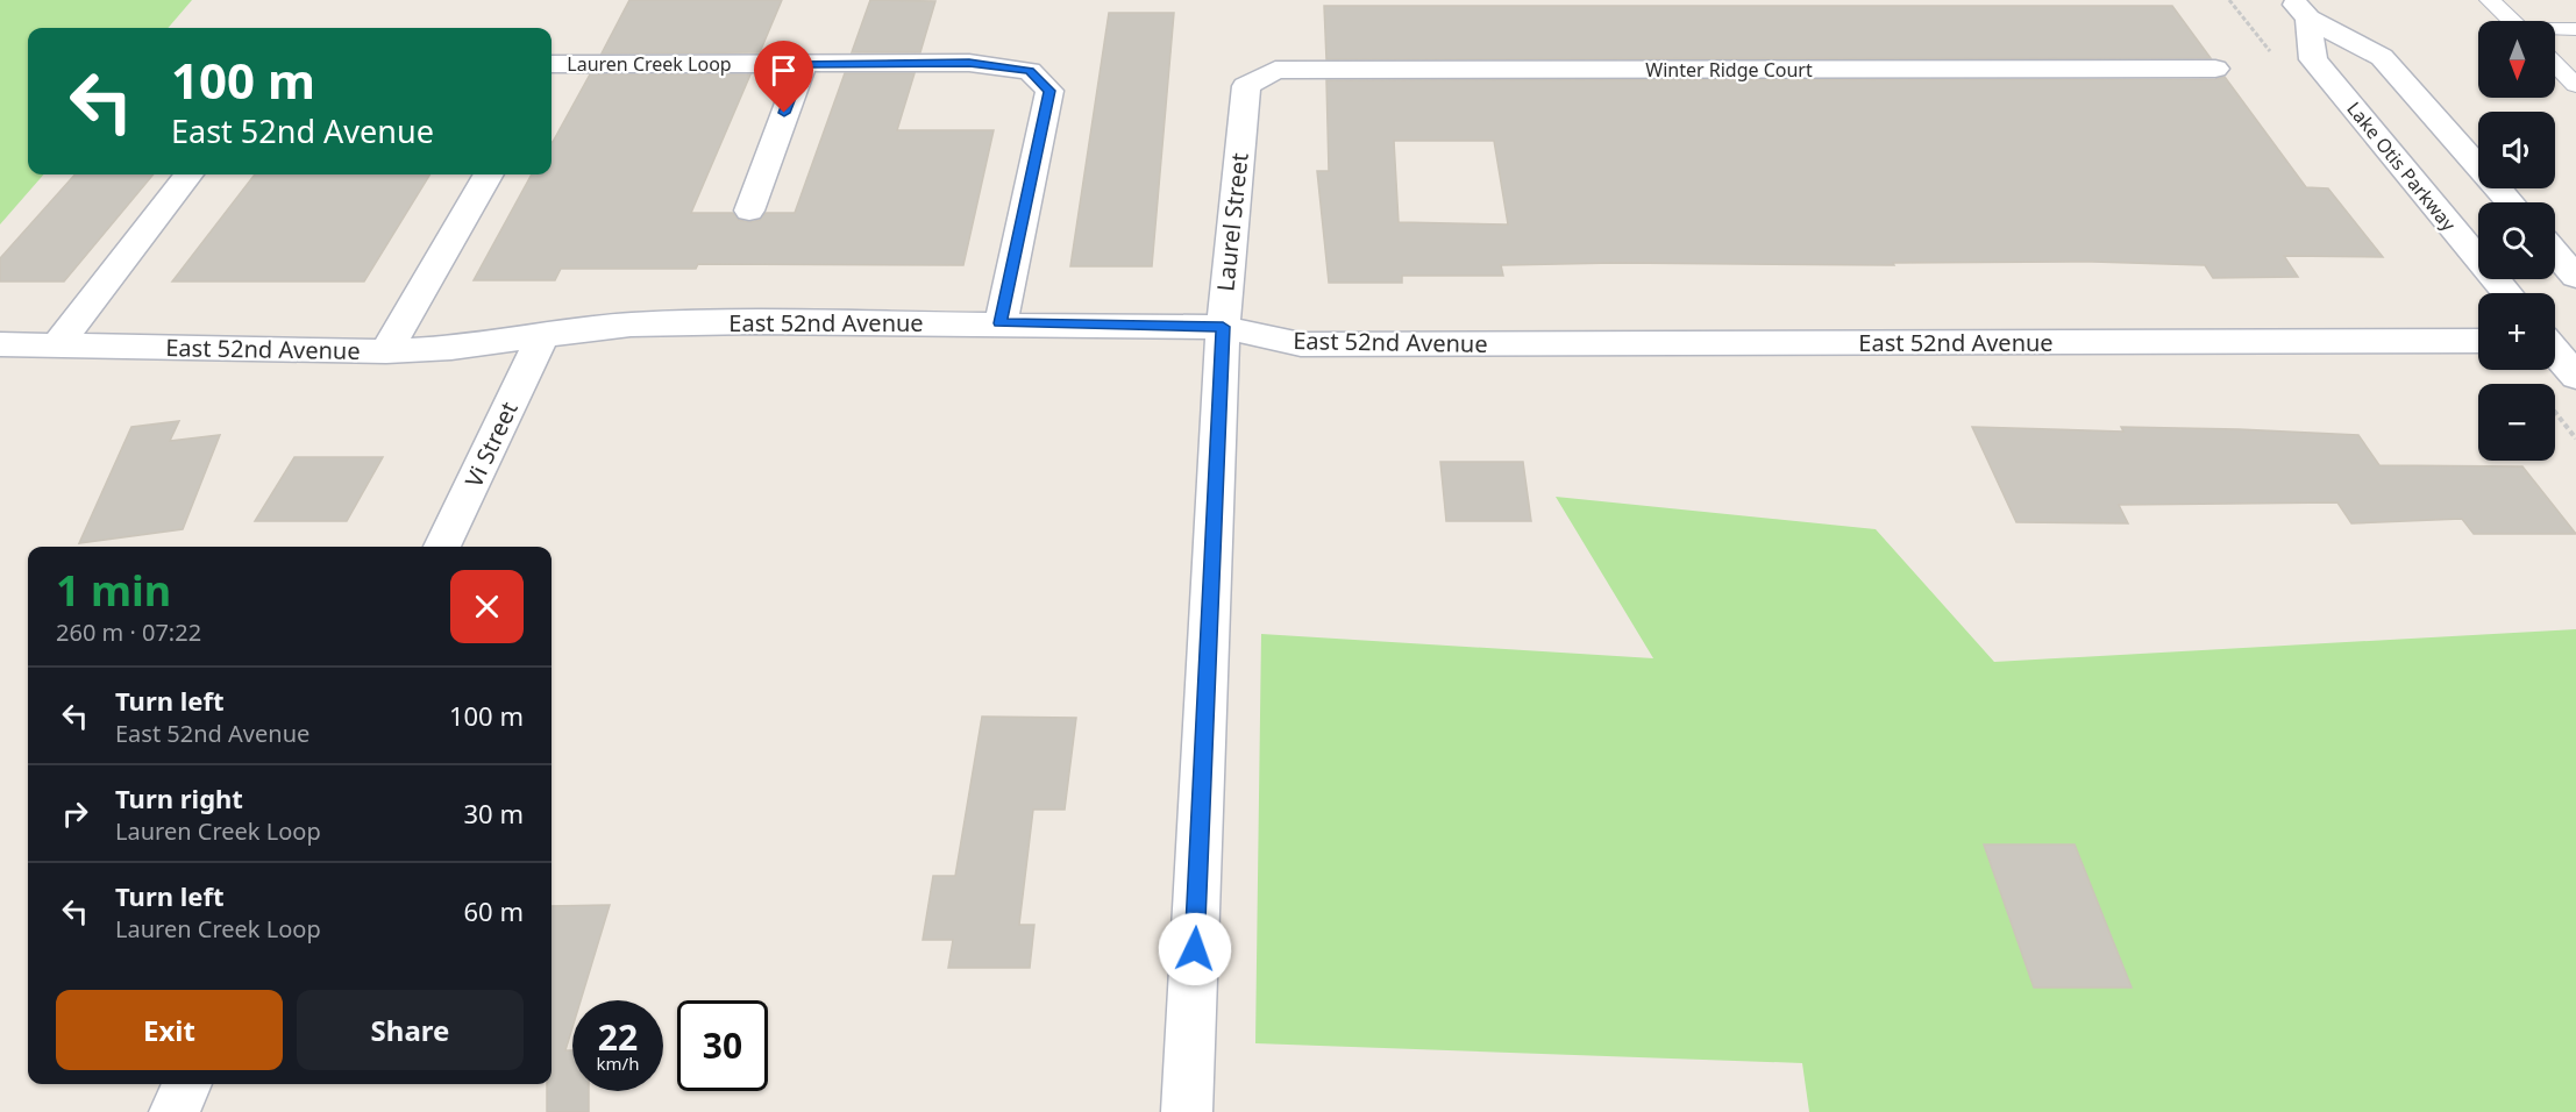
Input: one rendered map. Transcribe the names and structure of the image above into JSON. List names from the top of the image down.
{
  "streets": {
    "street": [
      "Lauren Creek Loop",
      "Winter Ridge Court",
      "Lake Otis Parkway",
      "Laurel Street",
      "East 52nd Avenue",
      "Vi Street"
    ]
  },
  "crossings": [
    ["Lauren Creek Loop", "East 52nd Avenue"],
    ["Winter Ridge Court", "Laurel Street"],
    ["Laurel Street", "East 52nd Avenue"],
    ["East 52nd Avenue", "Vi Street"]
  ],
  "north": "bottom",
  "page": {
    "map_buttons": ["+", "−"],
    "turn": ["100 m", "East 52nd Avenue"],
    "heading": ["1 min", "260 m · 07:22"],
    "list": [
      {
        "name": "Turn left",
        "note": "East 52nd Avenue",
        "value": "100 m"
      },
      {
        "name": "Turn right",
        "note": "Lauren Creek Loop",
        "value": "30 m"
      },
      {
        "name": "Turn left",
        "note": "Lauren Creek Loop",
        "value": "60 m"
      }
    ],
    "buttons": ["Exit", "Share"],
    "speed": "22 km/h",
    "limit": "30"
  }
}
